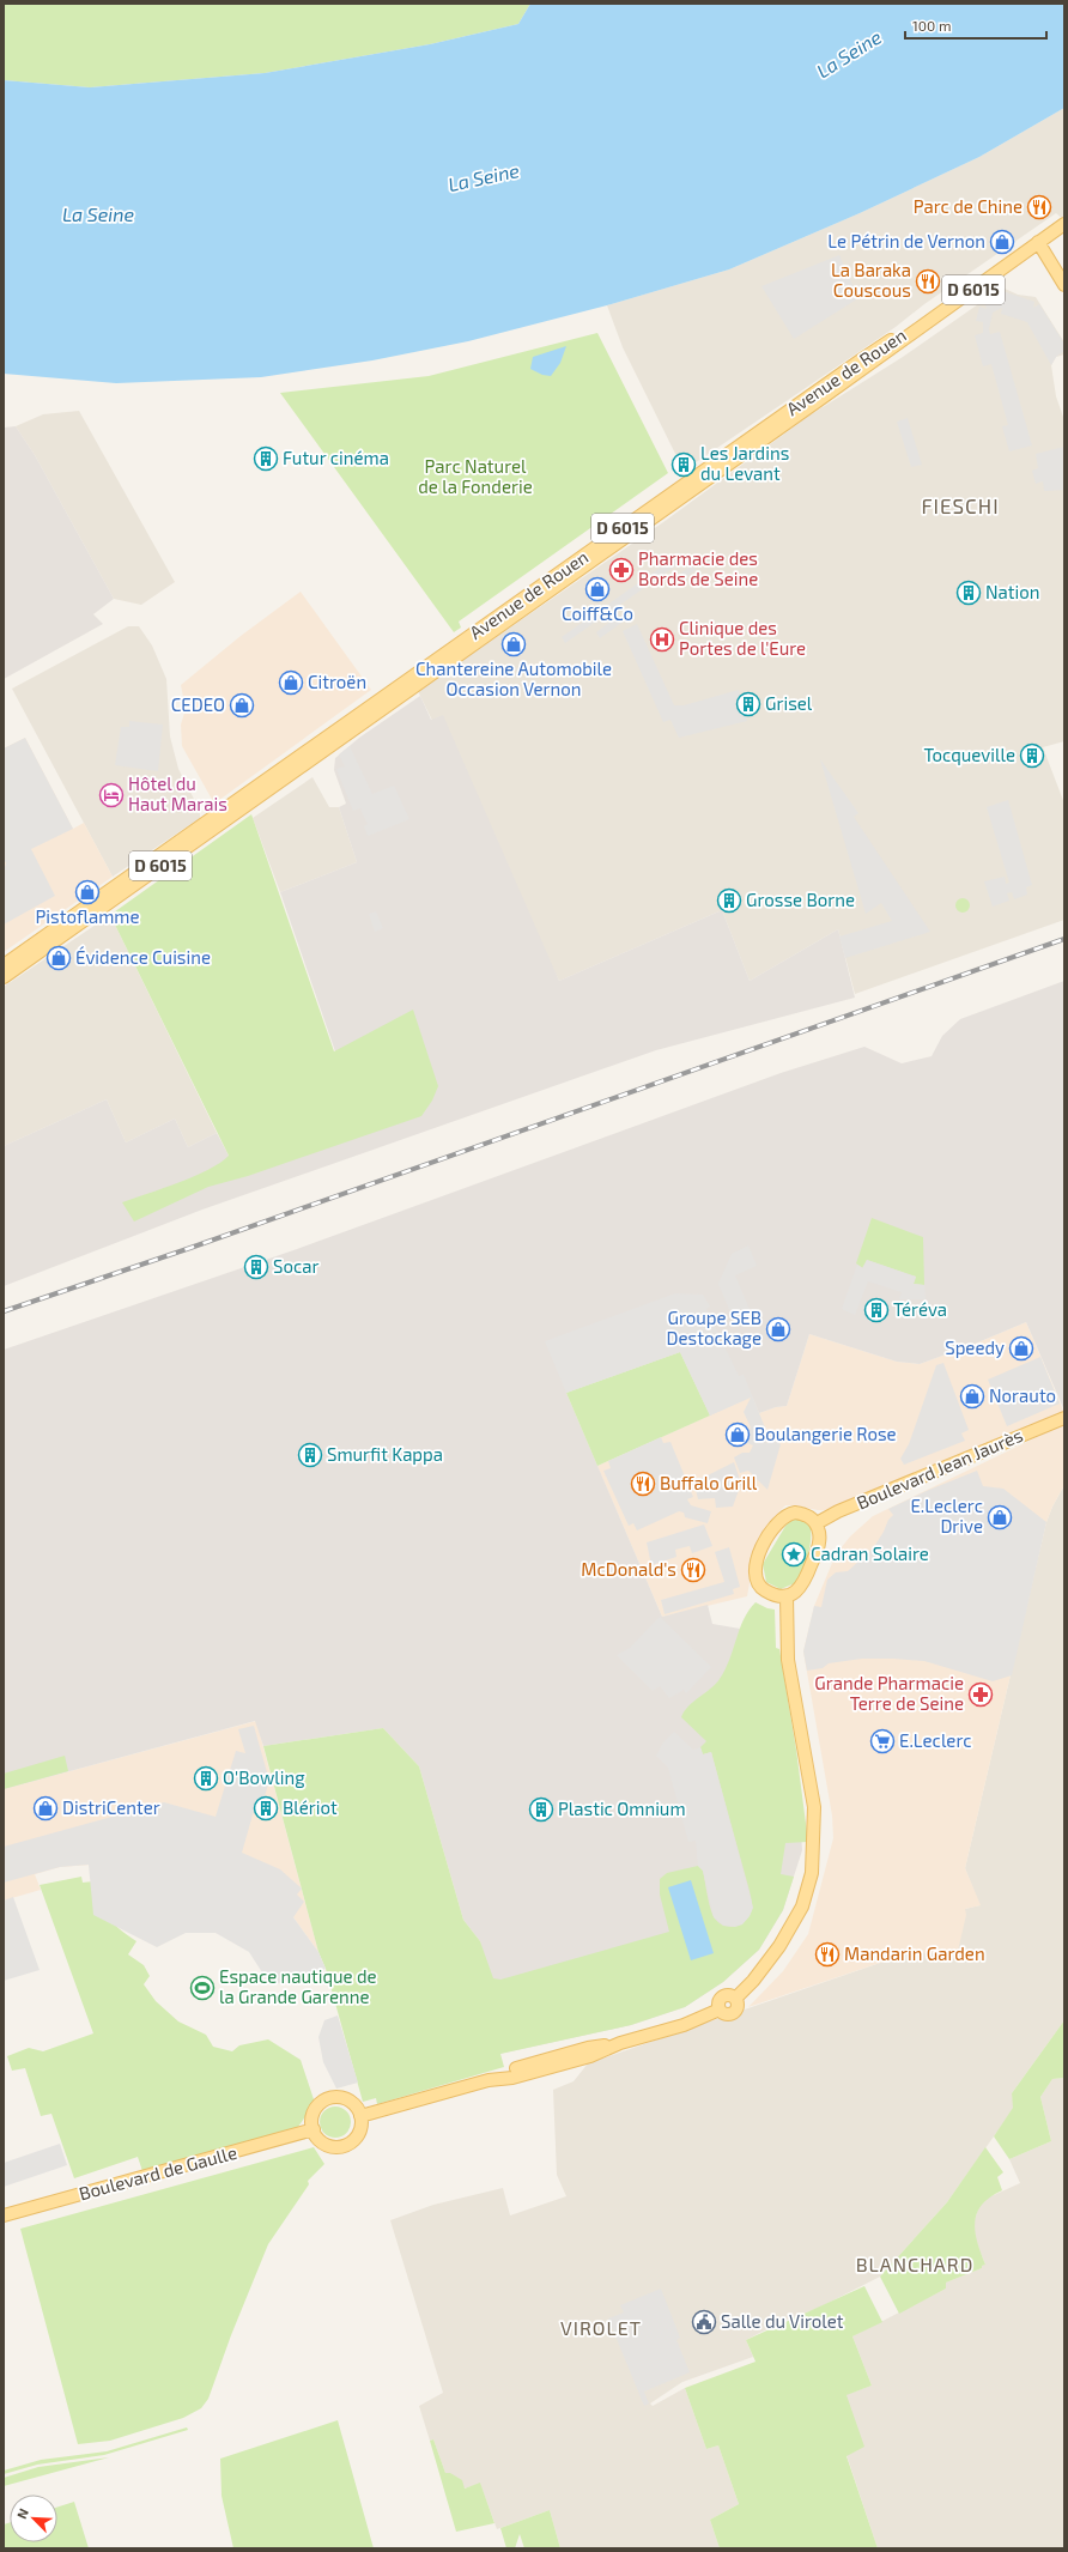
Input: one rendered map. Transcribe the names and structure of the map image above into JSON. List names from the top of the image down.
{
  "streets": {
    "main road": [
      "D 6015",
      "Avenue de Rouen",
      "Boulevard Jean Jaurès",
      "Boulevard de Gaulle"
    ]
  },
  "crossings": [
    ["D 6015", "Avenue de Rouen"]
  ],
  "districts": ["FIESCHI", "BLANCHARD", "VIROLET"],
  "water": ["La Seine"],
  "parks": ["Parc Naturel de la Fonderie"],
  "places": {
    "restaurant": [
      "Parc de Chine",
      "La Baraka Couscous",
      "Buffalo Grill",
      "McDonald's",
      "Mandarin Garden"
    ],
    "shop": [
      "Le Pétrin de Vernon",
      "Coiff&Co",
      "Chantereine Automobile Occasion Vernon",
      "Citroën",
      "CEDEO",
      "Pistoflamme",
      "Évidence Cuisine",
      "Groupe SEB Destockage",
      "Speedy",
      "Norauto",
      "Boulangerie Rose",
      "E.Leclerc Drive",
      "DistriCenter"
    ],
    "building": [
      "Futur cinéma",
      "Les Jardins du Levant",
      "Nation",
      "Grisel",
      "Tocqueville",
      "Grosse Borne",
      "Socar",
      "Téréva",
      "Smurfit Kappa",
      "O'Bowling",
      "Blériot",
      "Plastic Omnium"
    ],
    "pharmacy": ["Pharmacie des Bords de Seine", "Grande Pharmacie Terre de Seine"],
    "hospital": ["Clinique des Portes de l'Eure"],
    "hotel": ["Hôtel du Haut Marais"],
    "place": ["Cadran Solaire"],
    "supermarket": ["E.Leclerc"],
    "sports": ["Espace nautique de la Grande Garenne"],
    "public building": ["Salle du Virolet"]
  },
  "scale_bar": "100 m",
  "north": "top left"
}
